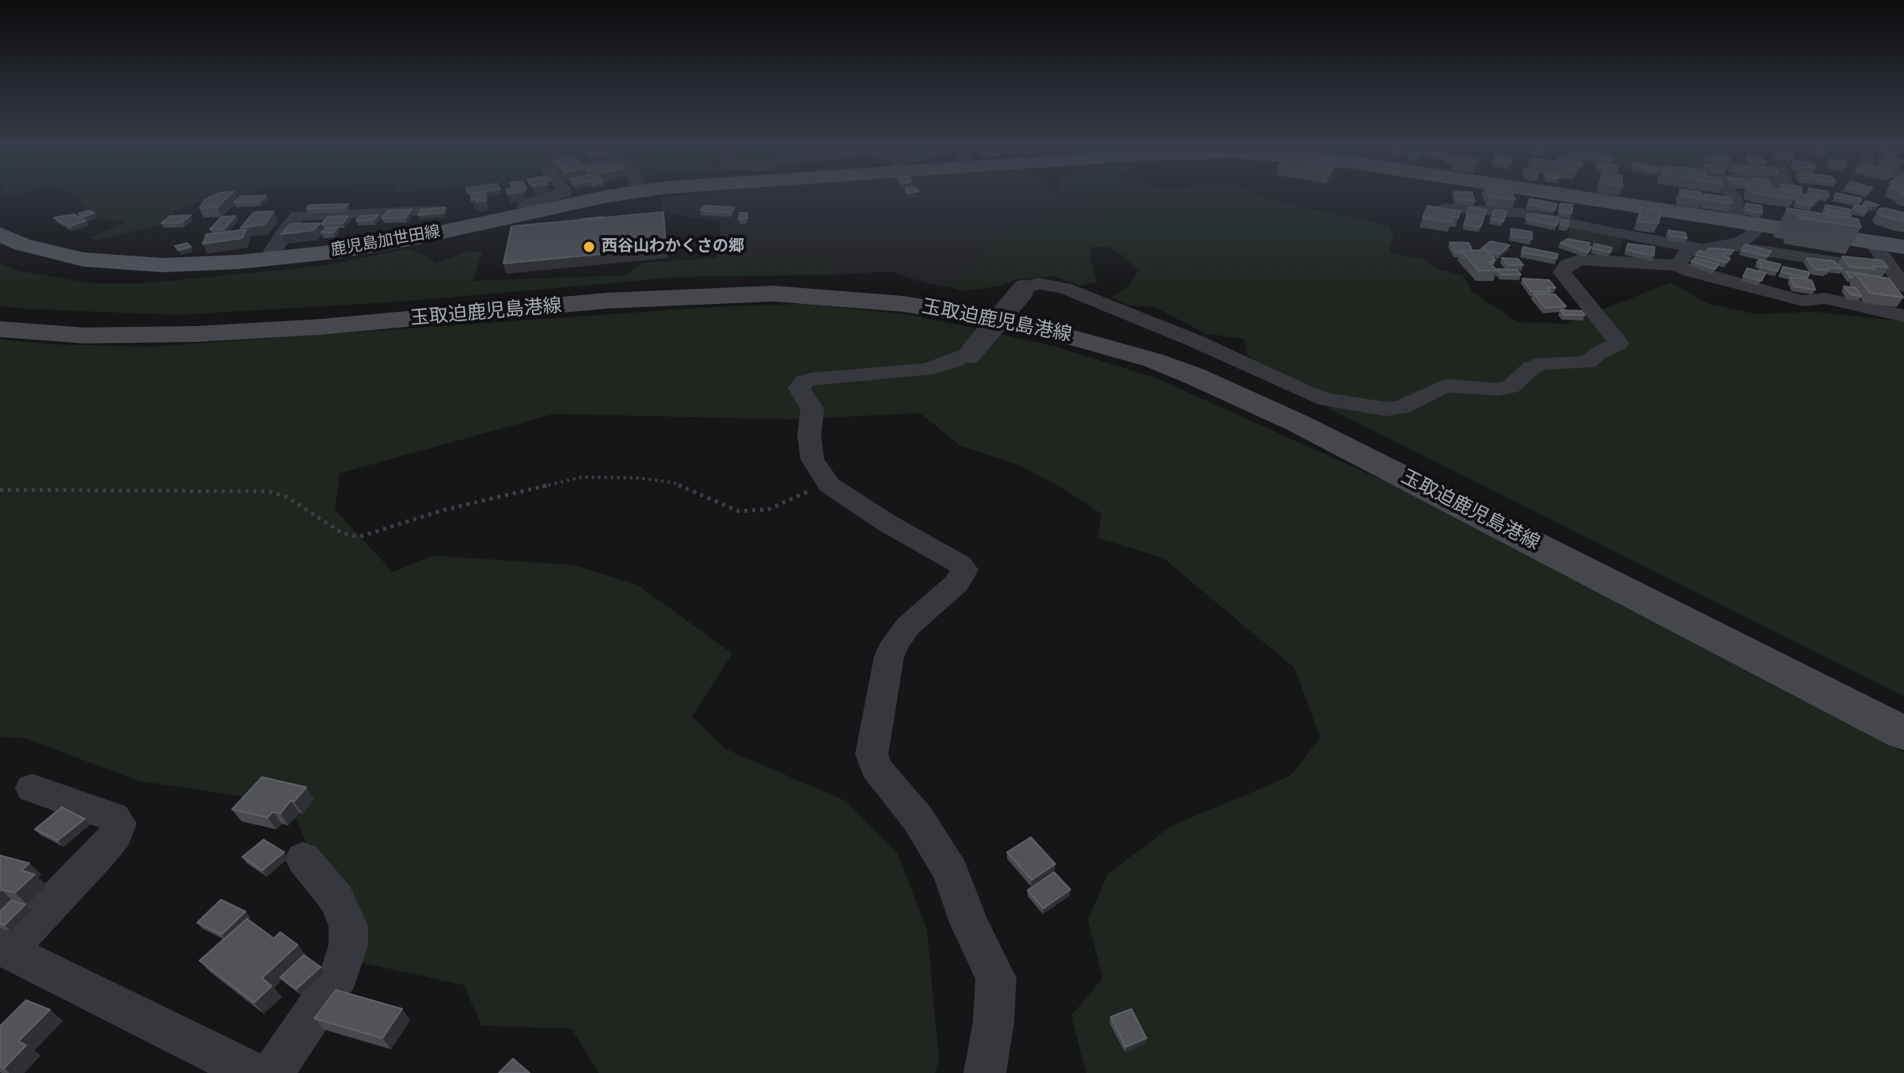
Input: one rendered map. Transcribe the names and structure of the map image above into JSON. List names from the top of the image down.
{
  "streets": {
    "main road": ["鹿児島加世田線", "玉取迫鹿児島港線"]
  },
  "places": ["西谷山わかくさの郷"]
}
